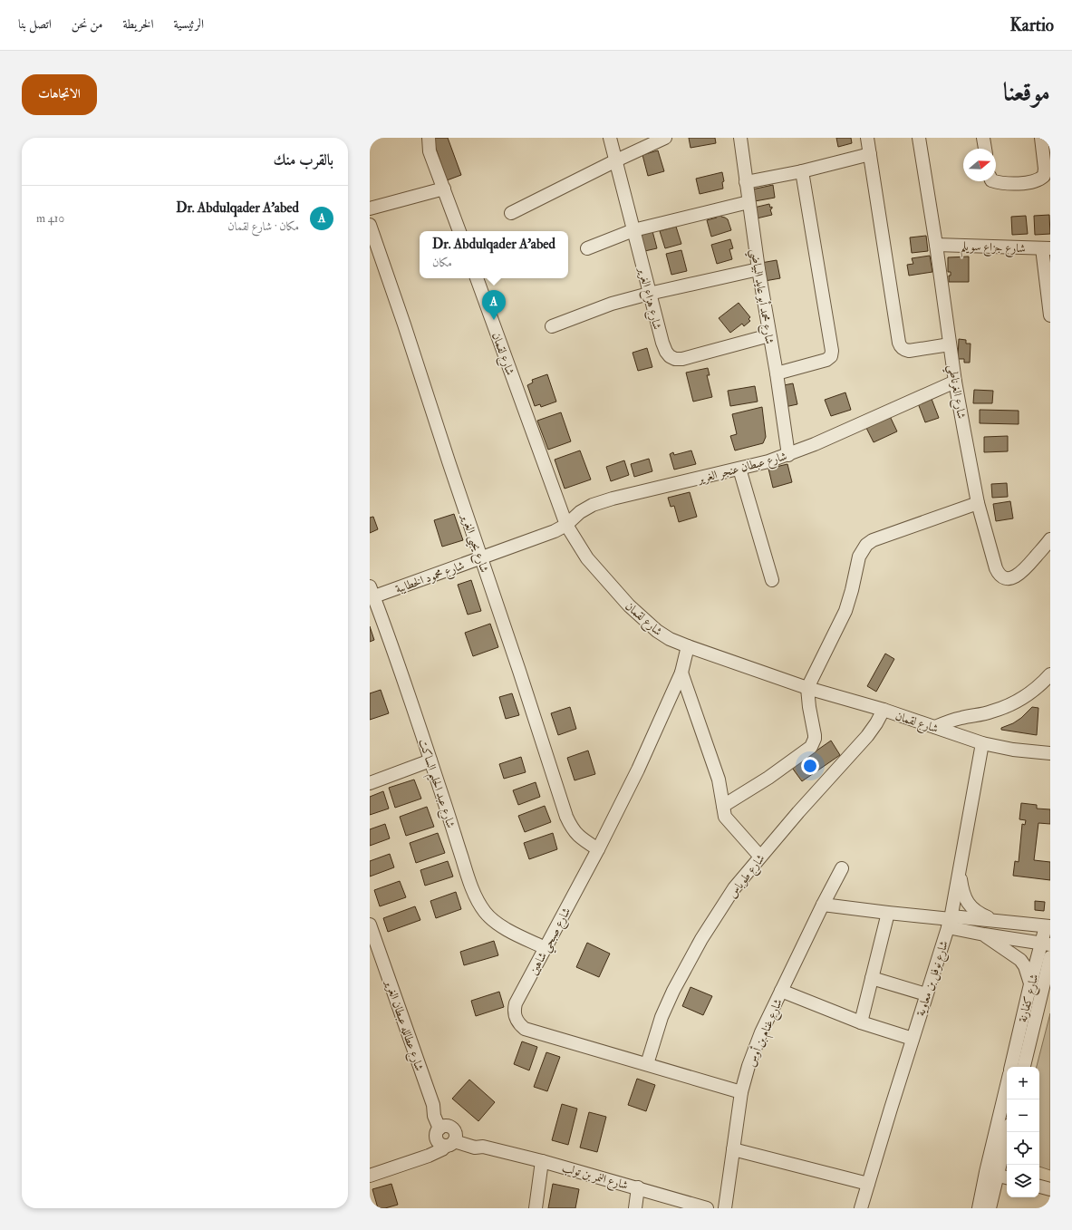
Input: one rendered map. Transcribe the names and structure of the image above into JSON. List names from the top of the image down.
{
  "streets": {
    "street": [
      "شارع جزاع سويلم",
      "شارع محمد أبو عايد البياضي",
      "شارع هزاع الغرير",
      "شارع لقمان",
      "شارع الغرناطي",
      "شارع عبطان عنجر الغرير",
      "شارع يحيى الغرير",
      "شارع محمود الخطايبة",
      "شارع عبد الحليم الساكت",
      "شارع طوباس",
      "شارع صبحي شاهين",
      "شارع نوفل بن معاوية",
      "شارع كفارنة",
      "شارع عطالله عبطان الغرير",
      "شارع غنام بن أوس",
      "شارع النمر بن تولب"
    ]
  },
  "crossings": [
    ["شارع جزاع سويلم", "شارع الغرناطي"],
    ["شارع محمد أبو عايد البياضي", "شارع هزاع الغرير"],
    ["شارع محمد أبو عايد البياضي", "شارع عبطان عنجر الغرير"],
    ["شارع لقمان", "شارع عبطان عنجر الغرير"],
    ["شارع لقمان", "شارع محمود الخطايبة"],
    ["شارع لقمان", "شارع طوباس"],
    ["شارع لقمان", "شارع صبحي شاهين"],
    ["شارع لقمان", "شارع نوفل بن معاوية"],
    ["شارع الغرناطي", "شارع عبطان عنجر الغرير"],
    ["شارع عبطان عنجر الغرير", "شارع محمود الخطايبة"],
    ["شارع يحيى الغرير", "شارع محمود الخطايبة"],
    ["شارع يحيى الغرير", "شارع صبحي شاهين"],
    ["شارع محمود الخطايبة", "شارع عبد الحليم الساكت"],
    ["شارع عبد الحليم الساكت", "شارع صبحي شاهين"],
    ["شارع طوباس", "شارع صبحي شاهين"],
    ["شارع صبحي شاهين", "شارع غنام بن أوس"],
    ["شارع عطالله عبطان الغرير", "شارع النمر بن تولب"]
  ],
  "north": "right",
  "page": {
    "header": "Kartio",
    "nav": [
      "الرئيسية",
      "الخريطة",
      "من نحن",
      "اتصل بنا"
    ],
    "title": "موقعنا",
    "buttons": "الاتجاهات",
    "heading": "بالقرب منك",
    "list": [
      {
        "mark": "A",
        "name": "Dr. Abdulqader A'abed",
        "note": "مكان · شارع لقمان",
        "value": "410 m"
      }
    ],
    "popup": ["Dr. Abdulqader A'abed", "مكان"],
    "pins": "A",
    "map_buttons": ["+", "−"]
  }
}
